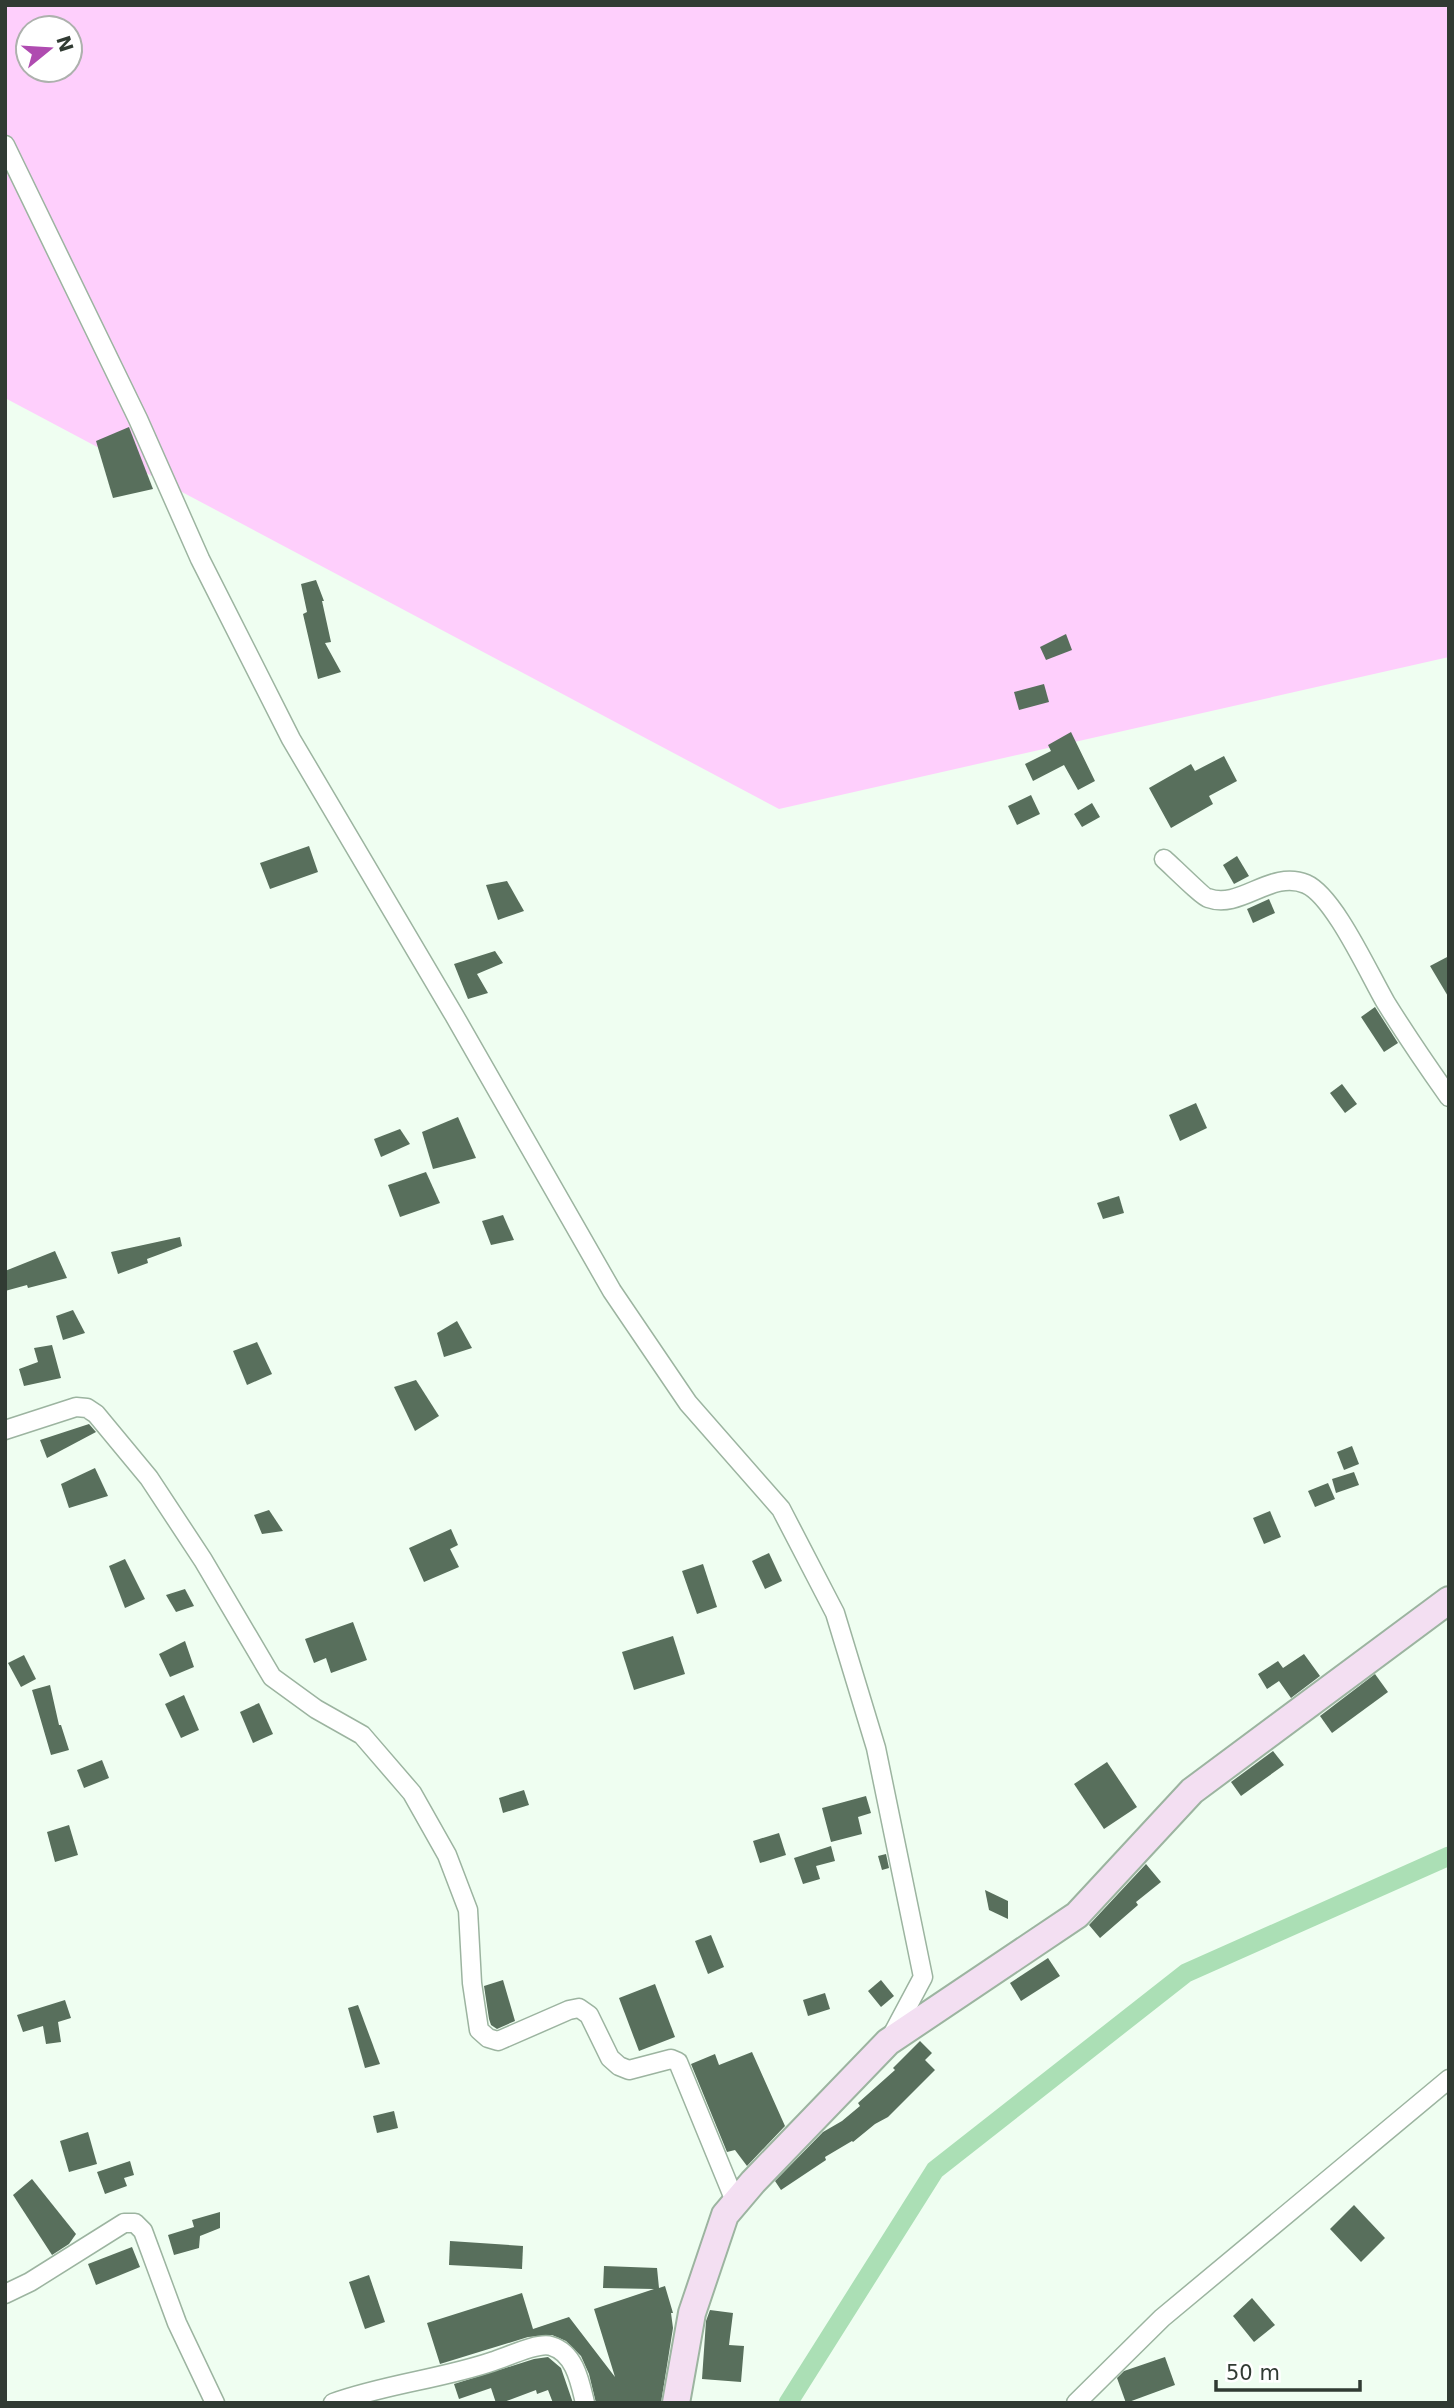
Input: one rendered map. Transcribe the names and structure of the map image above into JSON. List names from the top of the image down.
{
  "scale_bar": "50 m",
  "north": "right"
}
